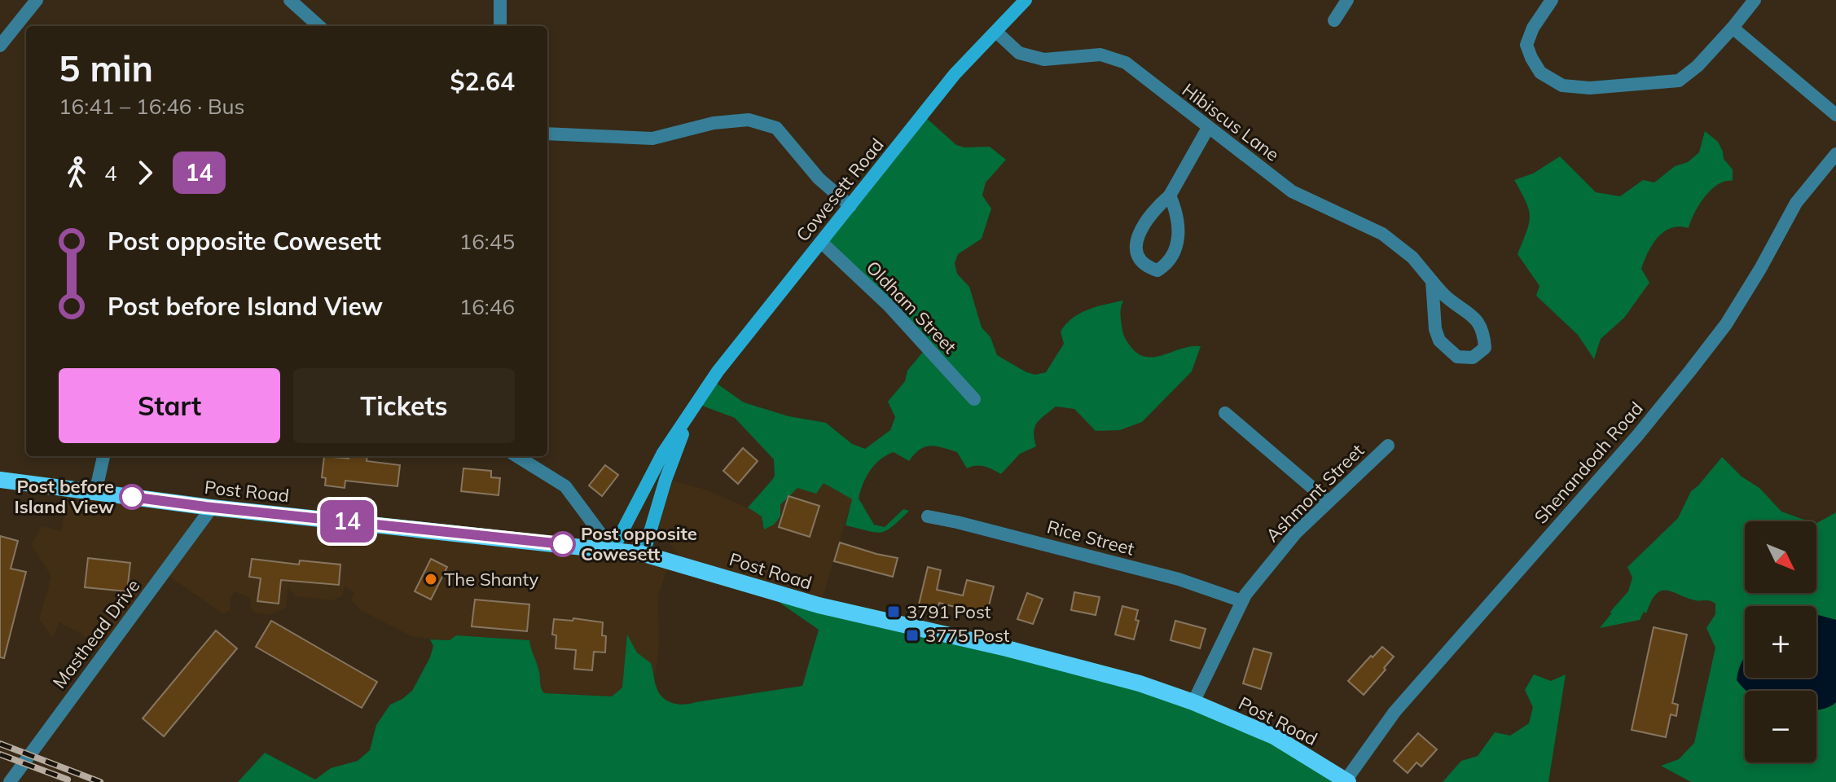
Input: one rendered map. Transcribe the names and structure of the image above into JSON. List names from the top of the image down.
{
  "streets": {
    "main road": ["Cowesett Road", "Post Road"],
    "street": [
      "Hibiscus Lane",
      "Oldham Street",
      "Shenandoah Road",
      "Ashmont Street",
      "Rice Street",
      "Masthead Drive"
    ]
  },
  "crossings": [
    ["Hibiscus Lane", "Cowesett Road"],
    ["Cowesett Road", "Oldham Street"],
    ["Cowesett Road", "Post Road"],
    ["Shenandoah Road", "Post Road"],
    ["Post Road", "Ashmont Street"],
    ["Post Road", "Masthead Drive"],
    ["Ashmont Street", "Rice Street"]
  ],
  "places": {
    "other": ["Post before Island View", "Post opposite Cowesett", "The Shanty"],
    "transit": ["3791 Post", "3775 Post"]
  },
  "lines": ["bus line 14"],
  "north": "bottom right",
  "page": {
    "on_map": "14",
    "heading": ["5 min", "16:41 – 16:46 · Bus", "$2.64"],
    "legs": ["4", "14"],
    "list": [
      {
        "name": "Post opposite Cowesett",
        "value": "16:45"
      },
      {
        "name": "Post before Island View",
        "value": "16:46"
      }
    ],
    "buttons": ["Start", "Tickets"],
    "map_buttons": ["+", "−"]
  }
}
